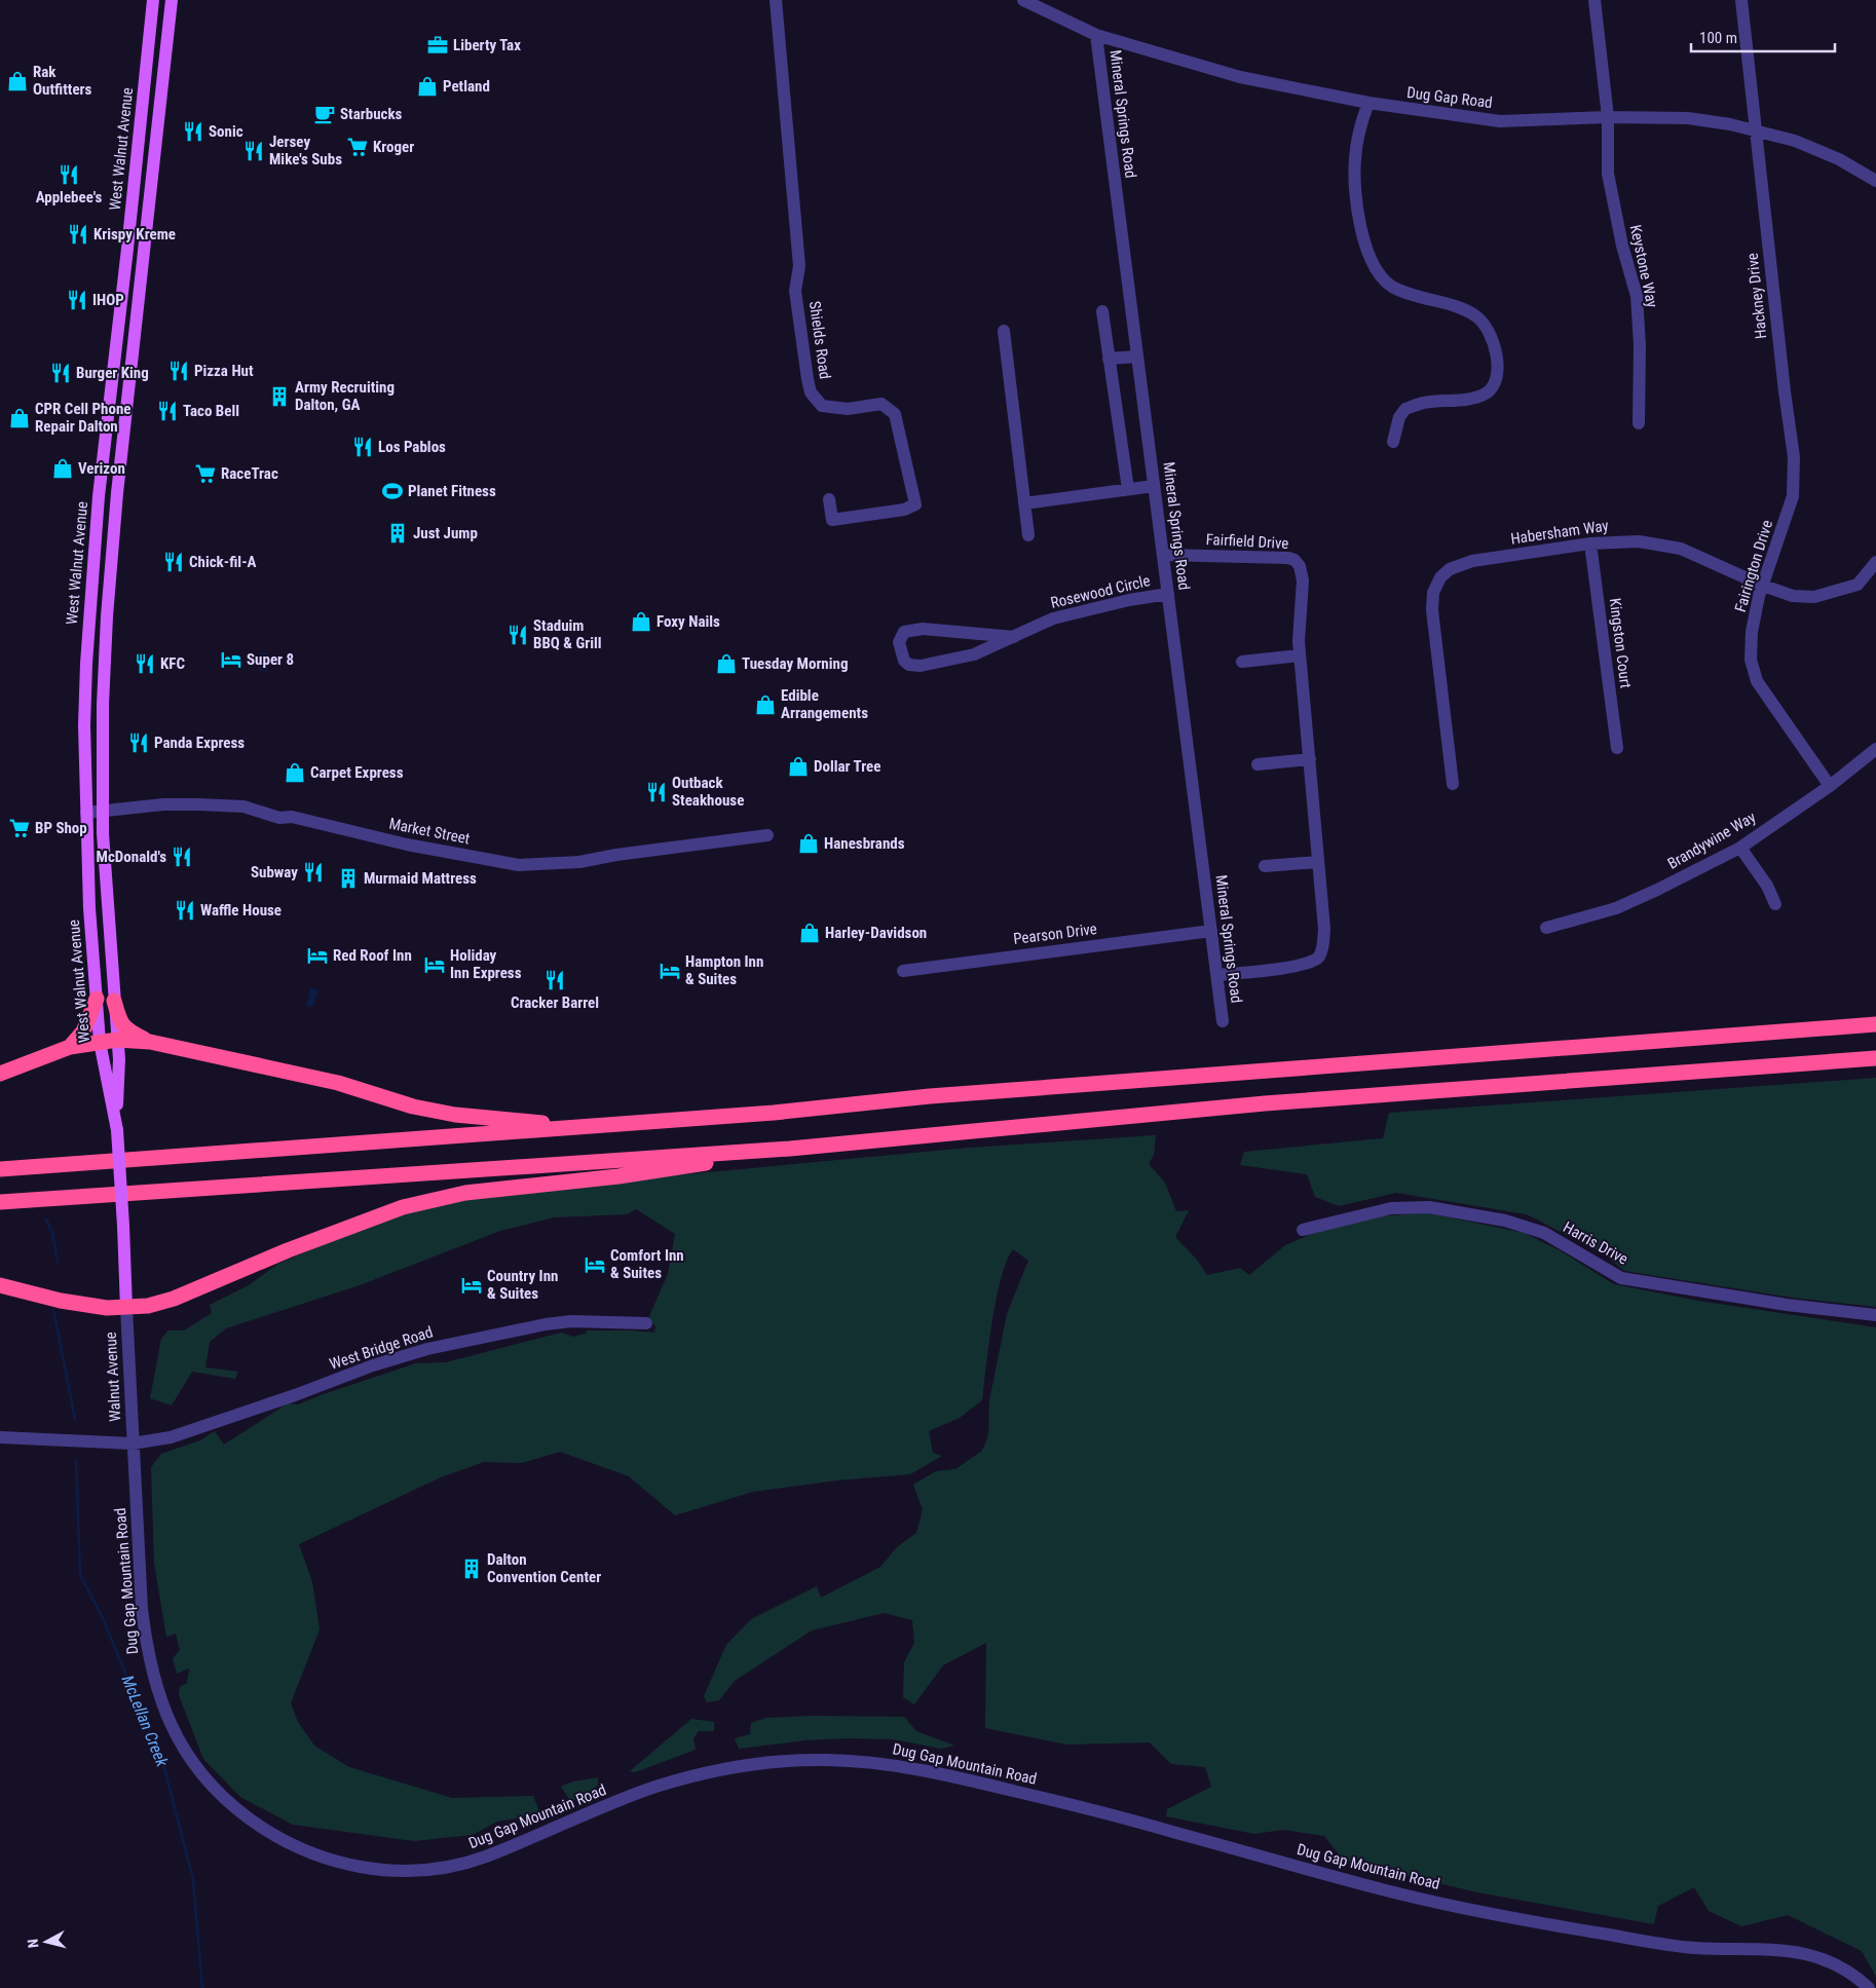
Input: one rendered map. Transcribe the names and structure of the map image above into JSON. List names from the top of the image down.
{
  "streets": {
    "main road": ["West Walnut Avenue"],
    "street": [
      "Dug Gap Road",
      "Mineral Springs Road",
      "Keystone Way",
      "Hackney Drive",
      "Shields Road",
      "Habersham Way",
      "Fairfield Drive",
      "Fairington Drive",
      "Rosewood Circle",
      "Kingston Court",
      "Market Street",
      "Brandywine Way",
      "Pearson Drive",
      "Harris Drive",
      "West Bridge Road",
      "Walnut Avenue",
      "Dug Gap Mountain Road"
    ]
  },
  "crossings": [
    ["Dug Gap Road", "Mineral Springs Road"],
    ["Dug Gap Road", "Keystone Way"],
    ["Dug Gap Road", "Hackney Drive"],
    ["Mineral Springs Road", "Fairfield Drive"],
    ["Mineral Springs Road", "Rosewood Circle"],
    ["Mineral Springs Road", "Pearson Drive"],
    ["West Walnut Avenue", "Market Street"],
    ["West Walnut Avenue", "Walnut Avenue"],
    ["Hackney Drive", "Fairington Drive"],
    ["Habersham Way", "Fairington Drive"],
    ["Habersham Way", "Kingston Court"],
    ["Fairington Drive", "Brandywine Way"],
    ["West Bridge Road", "Walnut Avenue"],
    ["West Bridge Road", "Dug Gap Mountain Road"],
    ["Walnut Avenue", "Dug Gap Mountain Road"]
  ],
  "water": ["McLellan Creek"],
  "places": {
    "office": ["Liberty Tax"],
    "shop": [
      "Rak Outfitters",
      "Petland",
      "CPR Cell Phone Repair Dalton",
      "Verizon",
      "Foxy Nails",
      "Tuesday Morning",
      "Edible Arrangements",
      "Dollar Tree",
      "Carpet Express",
      "Hanesbrands",
      "Harley-Davidson"
    ],
    "cafe": ["Starbucks"],
    "restaurant": [
      "Sonic",
      "Jersey Mike's Subs",
      "Applebee's",
      "Krispy Kreme",
      "IHOP",
      "Pizza Hut",
      "Burger King",
      "Taco Bell",
      "Los Pablos",
      "Chick-fil-A",
      "Staduim BBQ & Grill",
      "KFC",
      "Panda Express",
      "Outback Steakhouse",
      "McDonald's",
      "Subway",
      "Waffle House",
      "Cracker Barrel"
    ],
    "supermarket": ["Kroger", "RaceTrac", "BP Shop"],
    "building": [
      "Army Recruiting Dalton, GA",
      "Just Jump",
      "Murmaid Mattress",
      "Dalton Convention Center"
    ],
    "sports": ["Planet Fitness"],
    "hotel": [
      "Super 8",
      "Red Roof Inn",
      "Holiday Inn Express",
      "Hampton Inn & Suites",
      "Comfort Inn & Suites",
      "Country Inn & Suites"
    ]
  },
  "scale_bar": "100 m",
  "north": "left"
}
